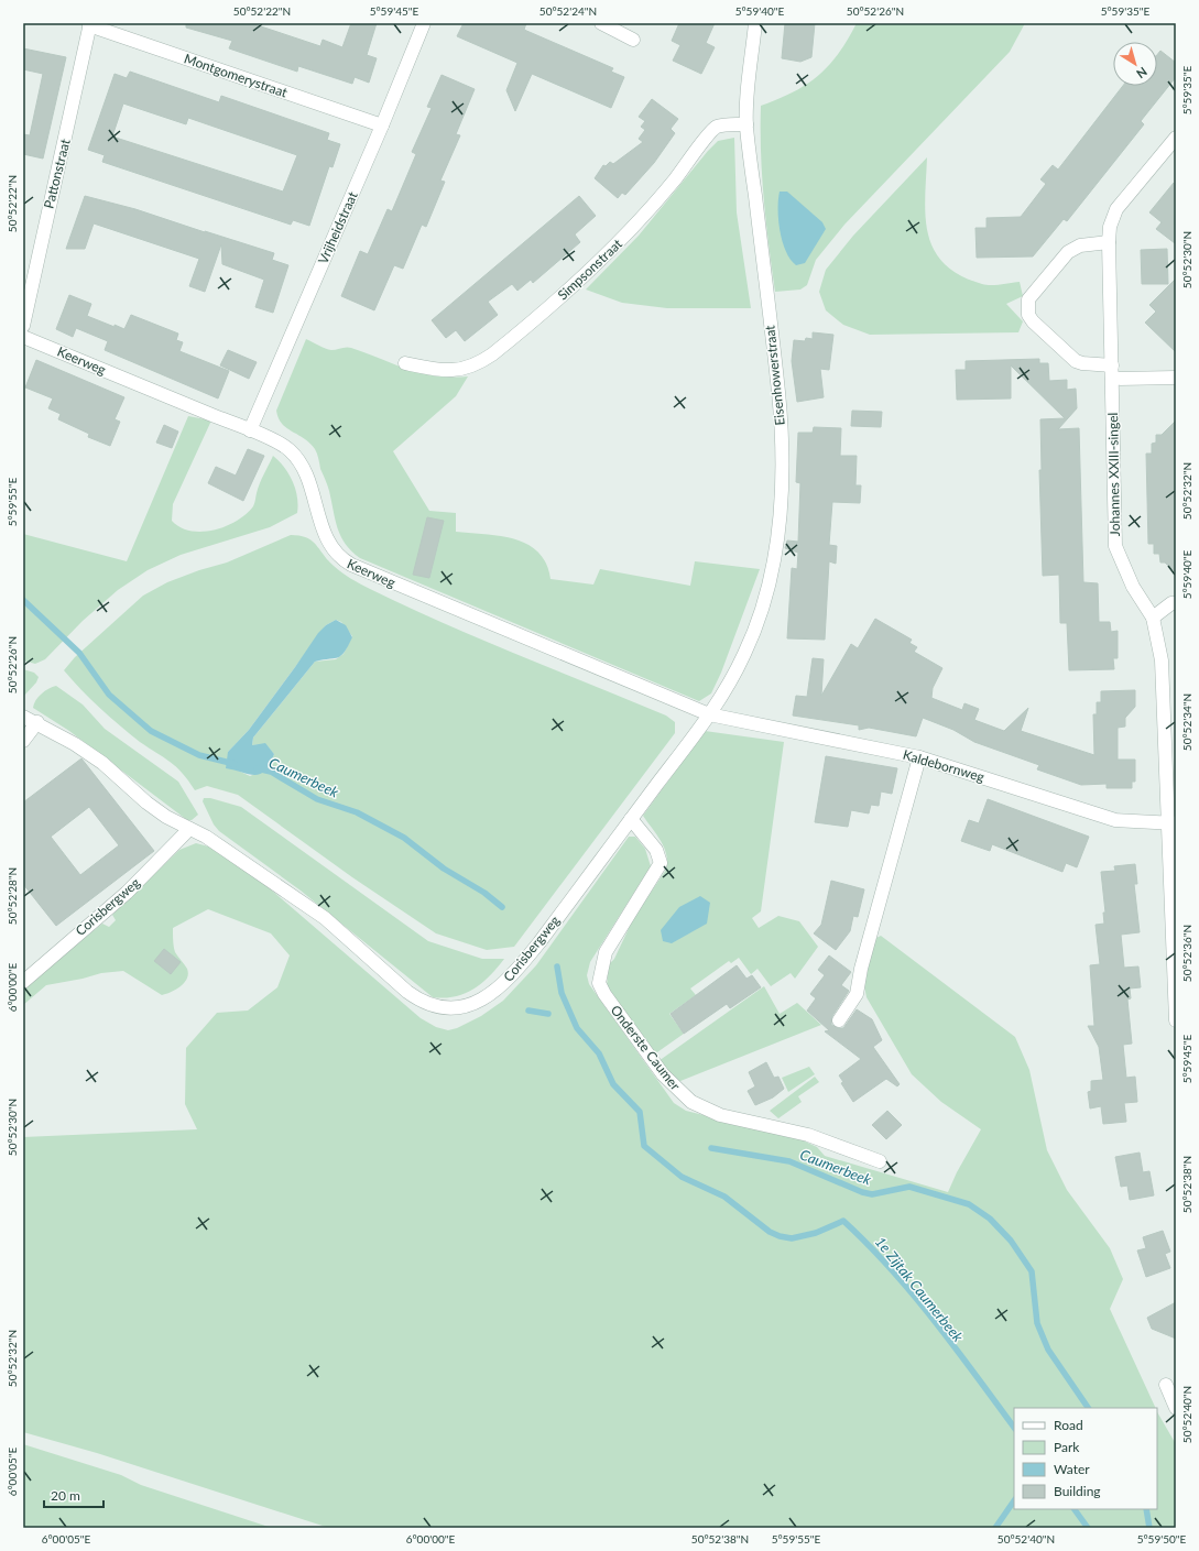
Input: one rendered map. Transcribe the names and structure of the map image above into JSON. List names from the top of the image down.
{
  "streets": {
    "street": [
      "Montgomerystraat",
      "Pattonstraat",
      "Vrijheidstraat",
      "Simpsonstraat",
      "Keerweg",
      "Eisenhowerstraat",
      "Johannes XXIII-singel",
      "Kaldebornweg",
      "Corisbergweg",
      "Onderste Caumer"
    ]
  },
  "crossings": [
    ["Montgomerystraat", "Pattonstraat"],
    ["Montgomerystraat", "Vrijheidstraat"],
    ["Vrijheidstraat", "Keerweg"],
    ["Simpsonstraat", "Eisenhowerstraat"],
    ["Keerweg", "Eisenhowerstraat"],
    ["Keerweg", "Kaldebornweg"],
    ["Keerweg", "Corisbergweg"],
    ["Eisenhowerstraat", "Kaldebornweg"],
    ["Eisenhowerstraat", "Corisbergweg"],
    ["Johannes XXIII-singel", "Kaldebornweg"],
    ["Kaldebornweg", "Corisbergweg"],
    ["Corisbergweg", "Onderste Caumer"]
  ],
  "water": ["Caumerbeek", "1e Zijtak Caumerbeek"],
  "legend": [
    "Road",
    "Park",
    "Water",
    "Building"
  ],
  "scale_bar": "20 m",
  "north": "bottom right",
  "coordinates": [
    "50°52'22\"N",
    "5°59'45\"E",
    "50°52'24\"N",
    "5°59'40\"E",
    "50°52'26\"N",
    "5°59'35\"E",
    "50°52'30\"N",
    "50°52'32\"N",
    "5°59'55\"E",
    "50°52'34\"N",
    "50°52'28\"N",
    "50°52'36\"N",
    "6°00'00\"E",
    "50°52'38\"N",
    "50°52'40\"N",
    "6°00'05\"E",
    "5°59'50\"E"
  ]
}
